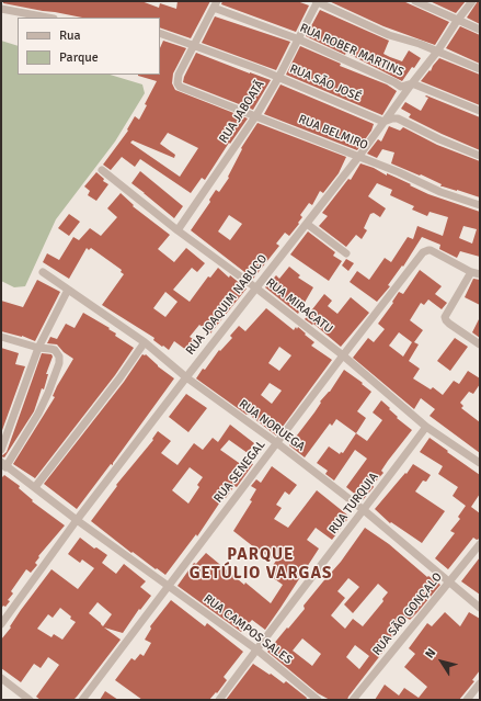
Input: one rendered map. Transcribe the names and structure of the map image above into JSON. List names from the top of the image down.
{
  "streets": {
    "street": [
      "RUA ROBER MARTINS",
      "RUA SÃO JOSÉ",
      "RUA JABOATÃ",
      "RUA BELMIRO",
      "RUA JOAQUIM NABUCO",
      "RUA MIRACATU",
      "RUA NORUEGA",
      "RUA SENEGAL",
      "RUA TURQUIA",
      "RUA SÃO GONÇALO",
      "RUA CAMPOS SALES"
    ]
  },
  "crossings": [
    ["RUA ROBER MARTINS", "RUA JABOATÃ"],
    ["RUA ROBER MARTINS", "RUA JOAQUIM NABUCO"],
    ["RUA SÃO JOSÉ", "RUA JABOATÃ"],
    ["RUA SÃO JOSÉ", "RUA BELMIRO"],
    ["RUA SÃO JOSÉ", "RUA JOAQUIM NABUCO"],
    ["RUA JABOATÃ", "RUA BELMIRO"],
    ["RUA JABOATÃ", "RUA MIRACATU"],
    ["RUA BELMIRO", "RUA JOAQUIM NABUCO"],
    ["RUA JOAQUIM NABUCO", "RUA MIRACATU"],
    ["RUA JOAQUIM NABUCO", "RUA NORUEGA"],
    ["RUA JOAQUIM NABUCO", "RUA CAMPOS SALES"],
    ["RUA MIRACATU", "RUA SENEGAL"],
    ["RUA MIRACATU", "RUA TURQUIA"],
    ["RUA NORUEGA", "RUA SENEGAL"],
    ["RUA NORUEGA", "RUA TURQUIA"],
    ["RUA NORUEGA", "RUA SÃO GONÇALO"],
    ["RUA SENEGAL", "RUA CAMPOS SALES"],
    ["RUA TURQUIA", "RUA CAMPOS SALES"]
  ],
  "districts": ["PARQUE GETÚLIO VARGAS"],
  "legend": ["Rua", "Parque"],
  "north": "top left"
}
